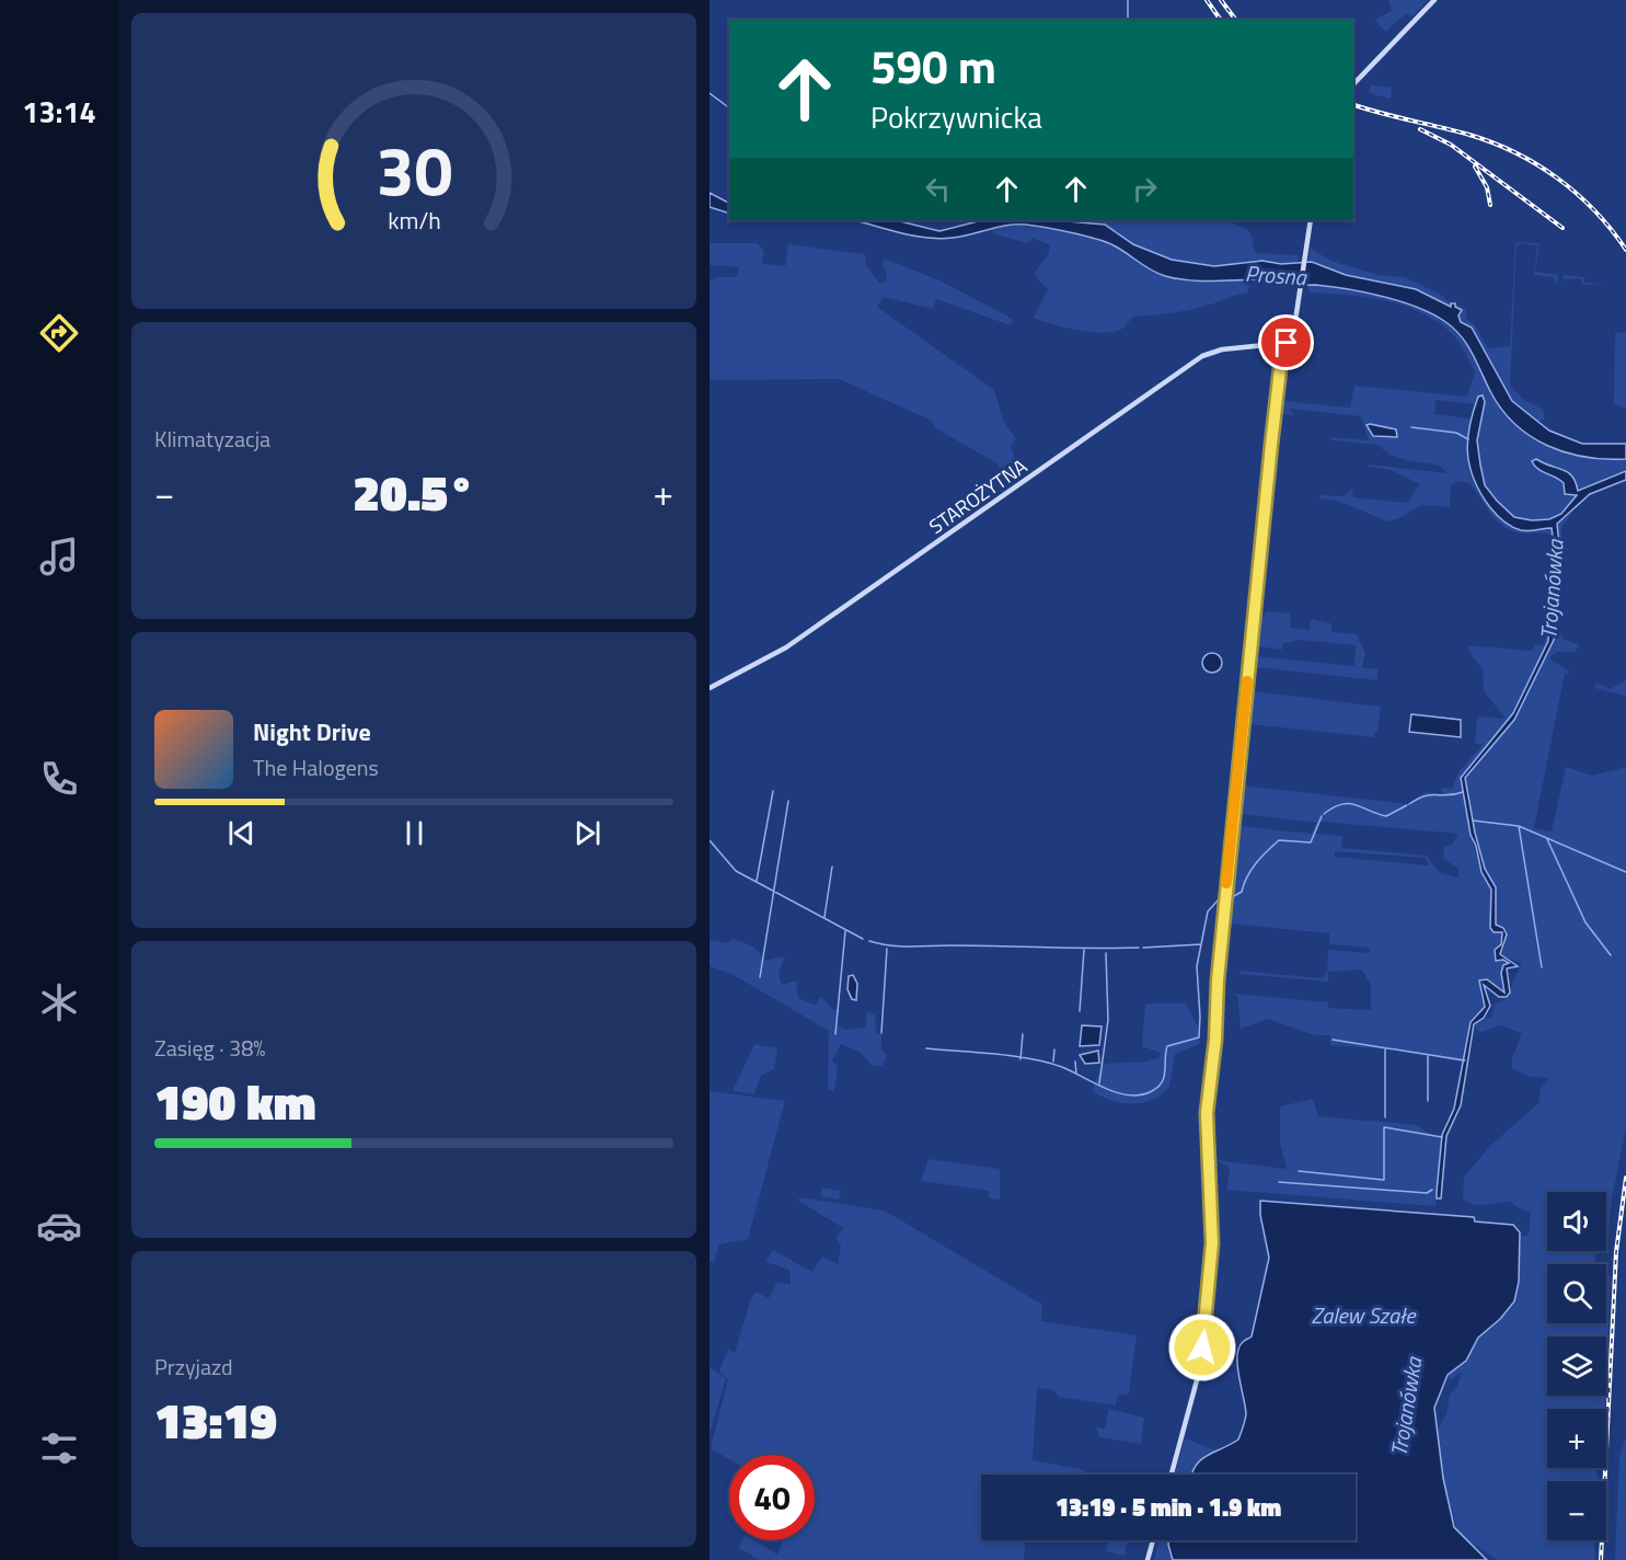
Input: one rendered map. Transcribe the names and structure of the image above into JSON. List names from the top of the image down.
{
  "streets": {
    "street": ["STAROŻYTNA"]
  },
  "water": ["Prosna", "Trojanówka", "Zalew Szałe"],
  "page": {
    "tabs": "13:14",
    "turn": ["590 m", "Pokrzywnicka"],
    "tile": [
      "Klimatyzacja",
      ["Zasięg · 38%", "190 km"],
      ["Przyjazd", "13:19"]
    ],
    "heat": ["−", "20.5°", "+"],
    "song": ["Night Drive", "The Halogens"],
    "map_buttons": ["+", "−"],
    "limit": "40",
    "trip": "13:19 · 5 min · 1.9 km",
    "gauge": ["30", "km/h"]
  }
}
